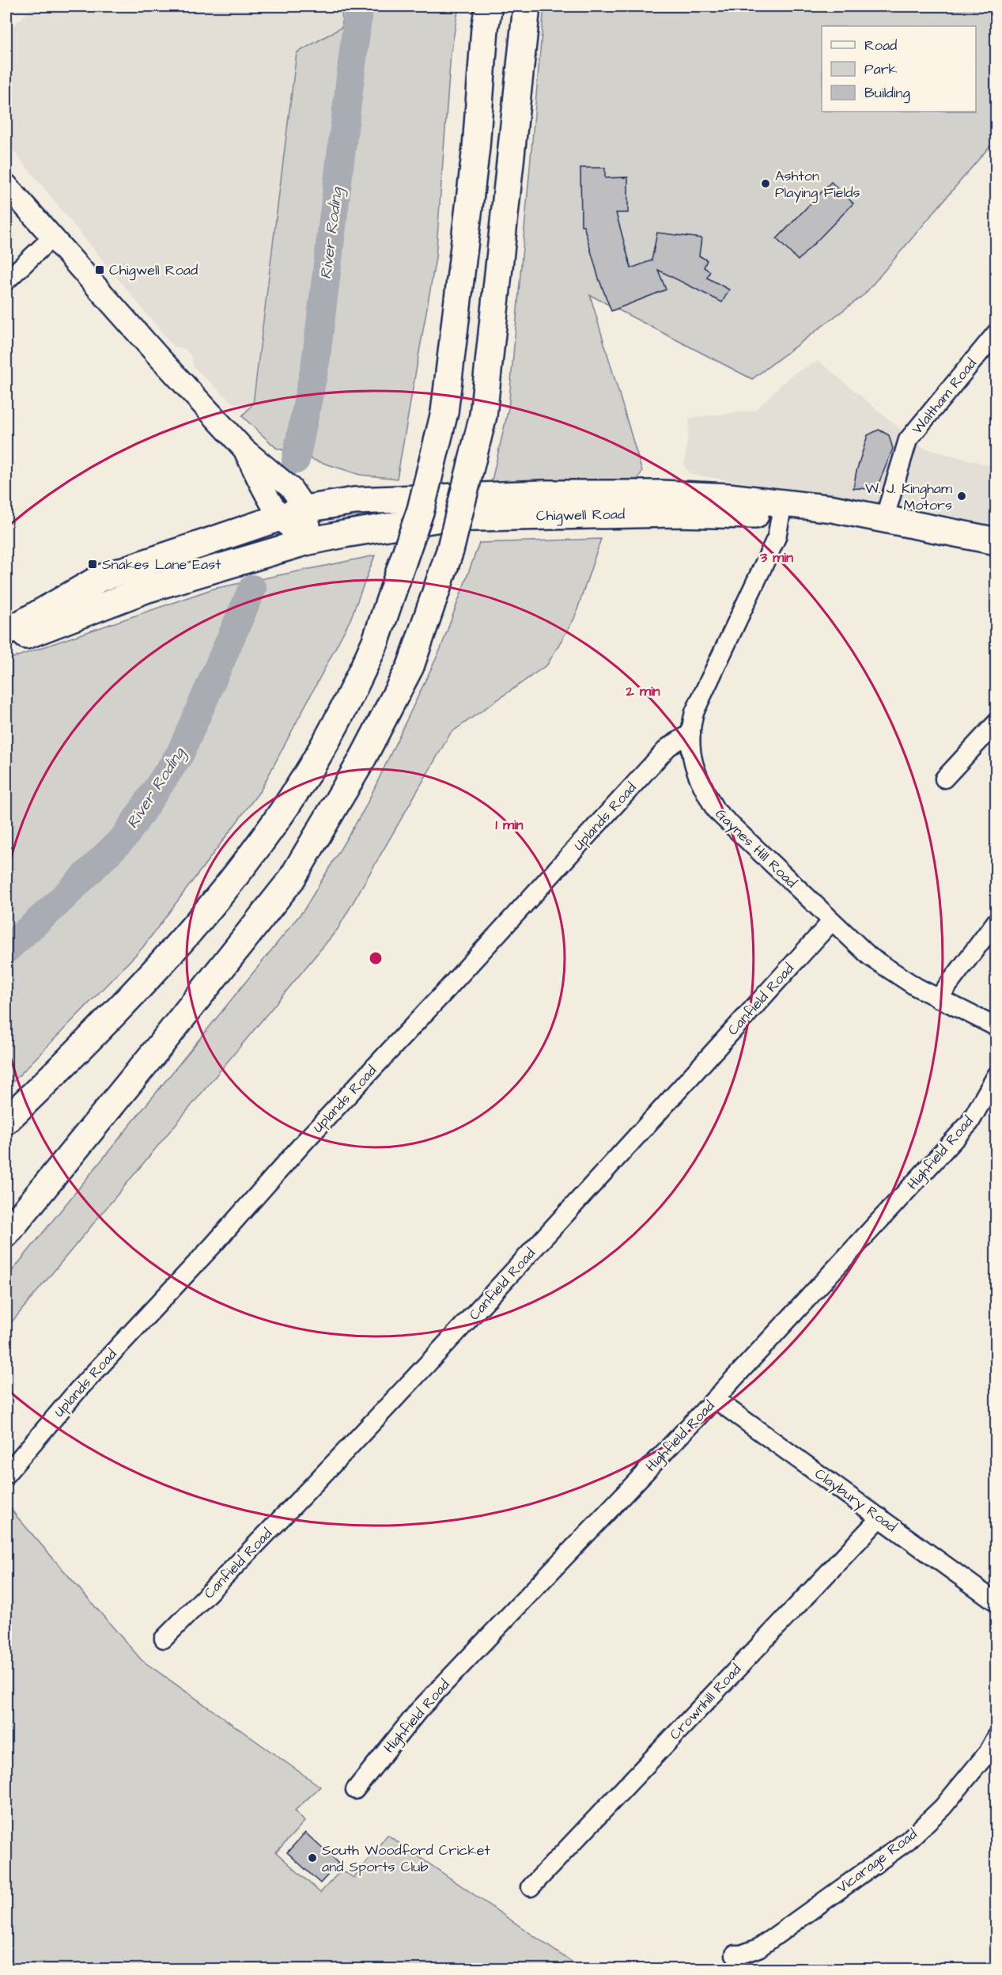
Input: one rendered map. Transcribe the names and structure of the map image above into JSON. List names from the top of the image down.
{
  "streets": {
    "main road": ["Chigwell Road"],
    "street": [
      "Waltham Road",
      "Uplands Road",
      "Gaynes Hill Road",
      "Canfield Road",
      "Highfield Road",
      "Claybury Road",
      "Crownhill Road",
      "Vicarage Road"
    ]
  },
  "crossings": [
    ["Waltham Road", "Chigwell Road"],
    ["Chigwell Road", "Gaynes Hill Road"],
    ["Uplands Road", "Gaynes Hill Road"],
    ["Gaynes Hill Road", "Canfield Road"],
    ["Highfield Road", "Claybury Road"],
    ["Claybury Road", "Crownhill Road"]
  ],
  "water": ["River Roding"],
  "places": {
    "other": ["Ashton Playing Fields", "W. J. Kingham Motors", "South Woodford Cricket and Sports Club"],
    "transit": ["Chigwell Road", "Snakes Lane East"]
  },
  "legend": ["Road", "Park", "Building"],
  "rings": ["3 min", "2 min", "1 min"]
}
